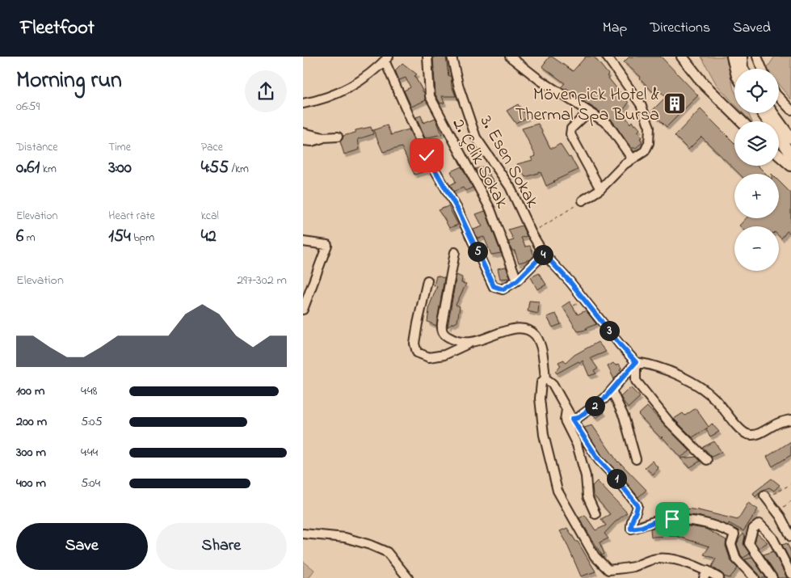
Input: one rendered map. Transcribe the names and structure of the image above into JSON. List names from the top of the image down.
{
  "streets": {
    "street": ["3. Esen Sokak", "2. Çelik Sokak"]
  },
  "places": {
    "building": ["Mövenpick Hotel & Thermal Spa Bursa"]
  },
  "page": {
    "header": "Fleetfoot",
    "nav": ["Map", "Directions", "Saved"],
    "heading": ["Morning run", "06:59"],
    "map_buttons": ["+", "−"],
    "stats": [
      ["Distance", "0.61 km"],
      ["Time", "3:00"],
      ["Pace", "4:55 /km"],
      ["Elevation", "6 m"],
      ["Heart rate", "154 bpm"],
      ["kcal", "42"]
    ],
    "pins": [
      "5",
      "4",
      "3",
      "2",
      "1"
    ],
    "chart": ["Elevation", "297–302 m"],
    "list": [
      {
        "name": "100 m",
        "note": "4:48"
      },
      {
        "name": "200 m",
        "note": "5:05"
      },
      {
        "name": "300 m",
        "note": "4:44"
      },
      {
        "name": "400 m",
        "note": "5:04"
      }
    ],
    "buttons": ["Save", "Share"]
  }
}
